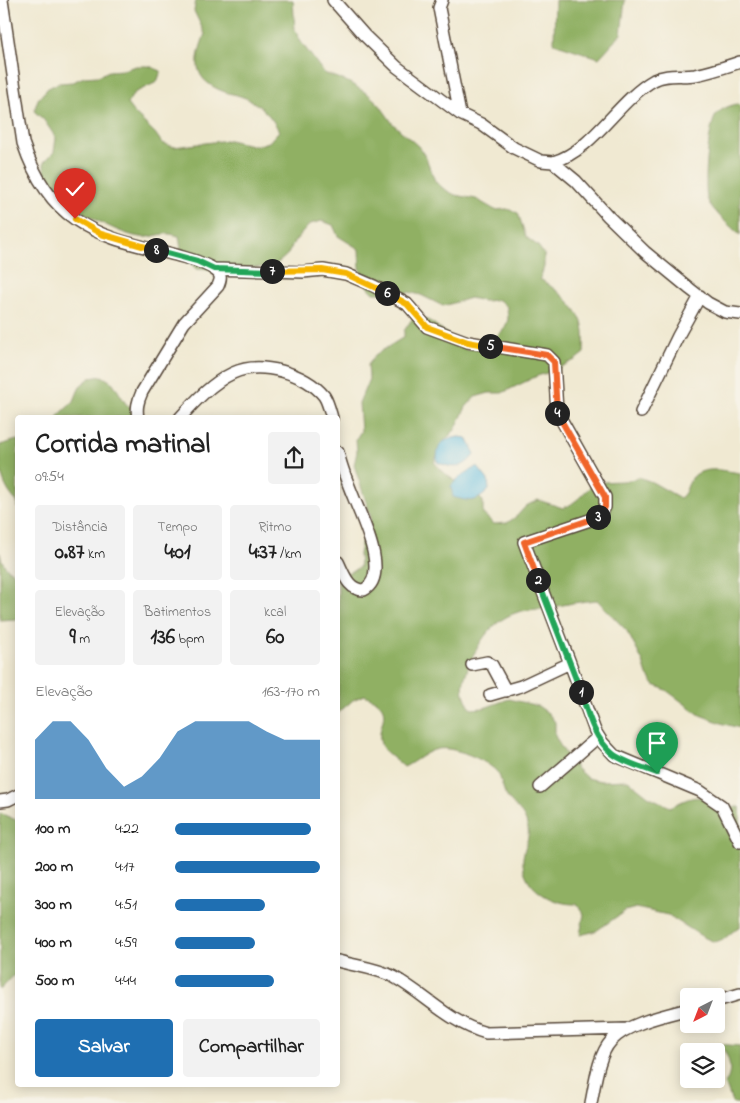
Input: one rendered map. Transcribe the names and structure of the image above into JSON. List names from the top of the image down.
{
  "north": "bottom left",
  "page": {
    "pins": [
      "8",
      "7",
      "6",
      "5",
      "4",
      "3",
      "2",
      "1"
    ],
    "heading": ["Corrida matinal", "09:54"],
    "stats": [
      ["Distância", "0.87 km"],
      ["Tempo", "4:01"],
      ["Ritmo", "4:37 /km"],
      ["Elevação", "9 m"],
      ["Batimentos", "136 bpm"],
      ["kcal", "60"]
    ],
    "chart": ["Elevação", "163–170 m"],
    "list": [
      {
        "name": "100 m",
        "note": "4:22"
      },
      {
        "name": "200 m",
        "note": "4:17"
      },
      {
        "name": "300 m",
        "note": "4:51"
      },
      {
        "name": "400 m",
        "note": "4:59"
      },
      {
        "name": "500 m",
        "note": "4:44"
      }
    ],
    "buttons": ["Salvar", "Compartilhar"]
  }
}
